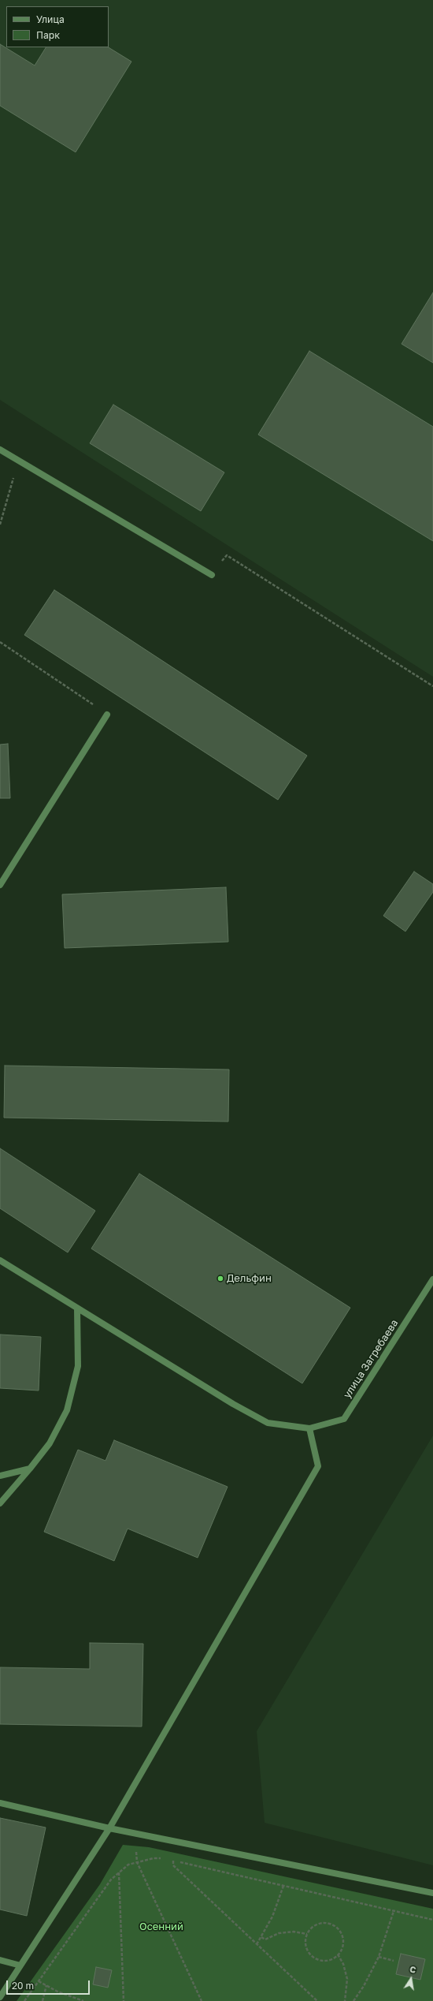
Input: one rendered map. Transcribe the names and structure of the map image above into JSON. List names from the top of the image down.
{
  "streets": {
    "street": ["улица Загребаева"]
  },
  "parks": ["Осенний"],
  "places": ["Дельфин"],
  "legend": ["Улица", "Парк"],
  "scale_bar": "20 m",
  "north": "top"
}
